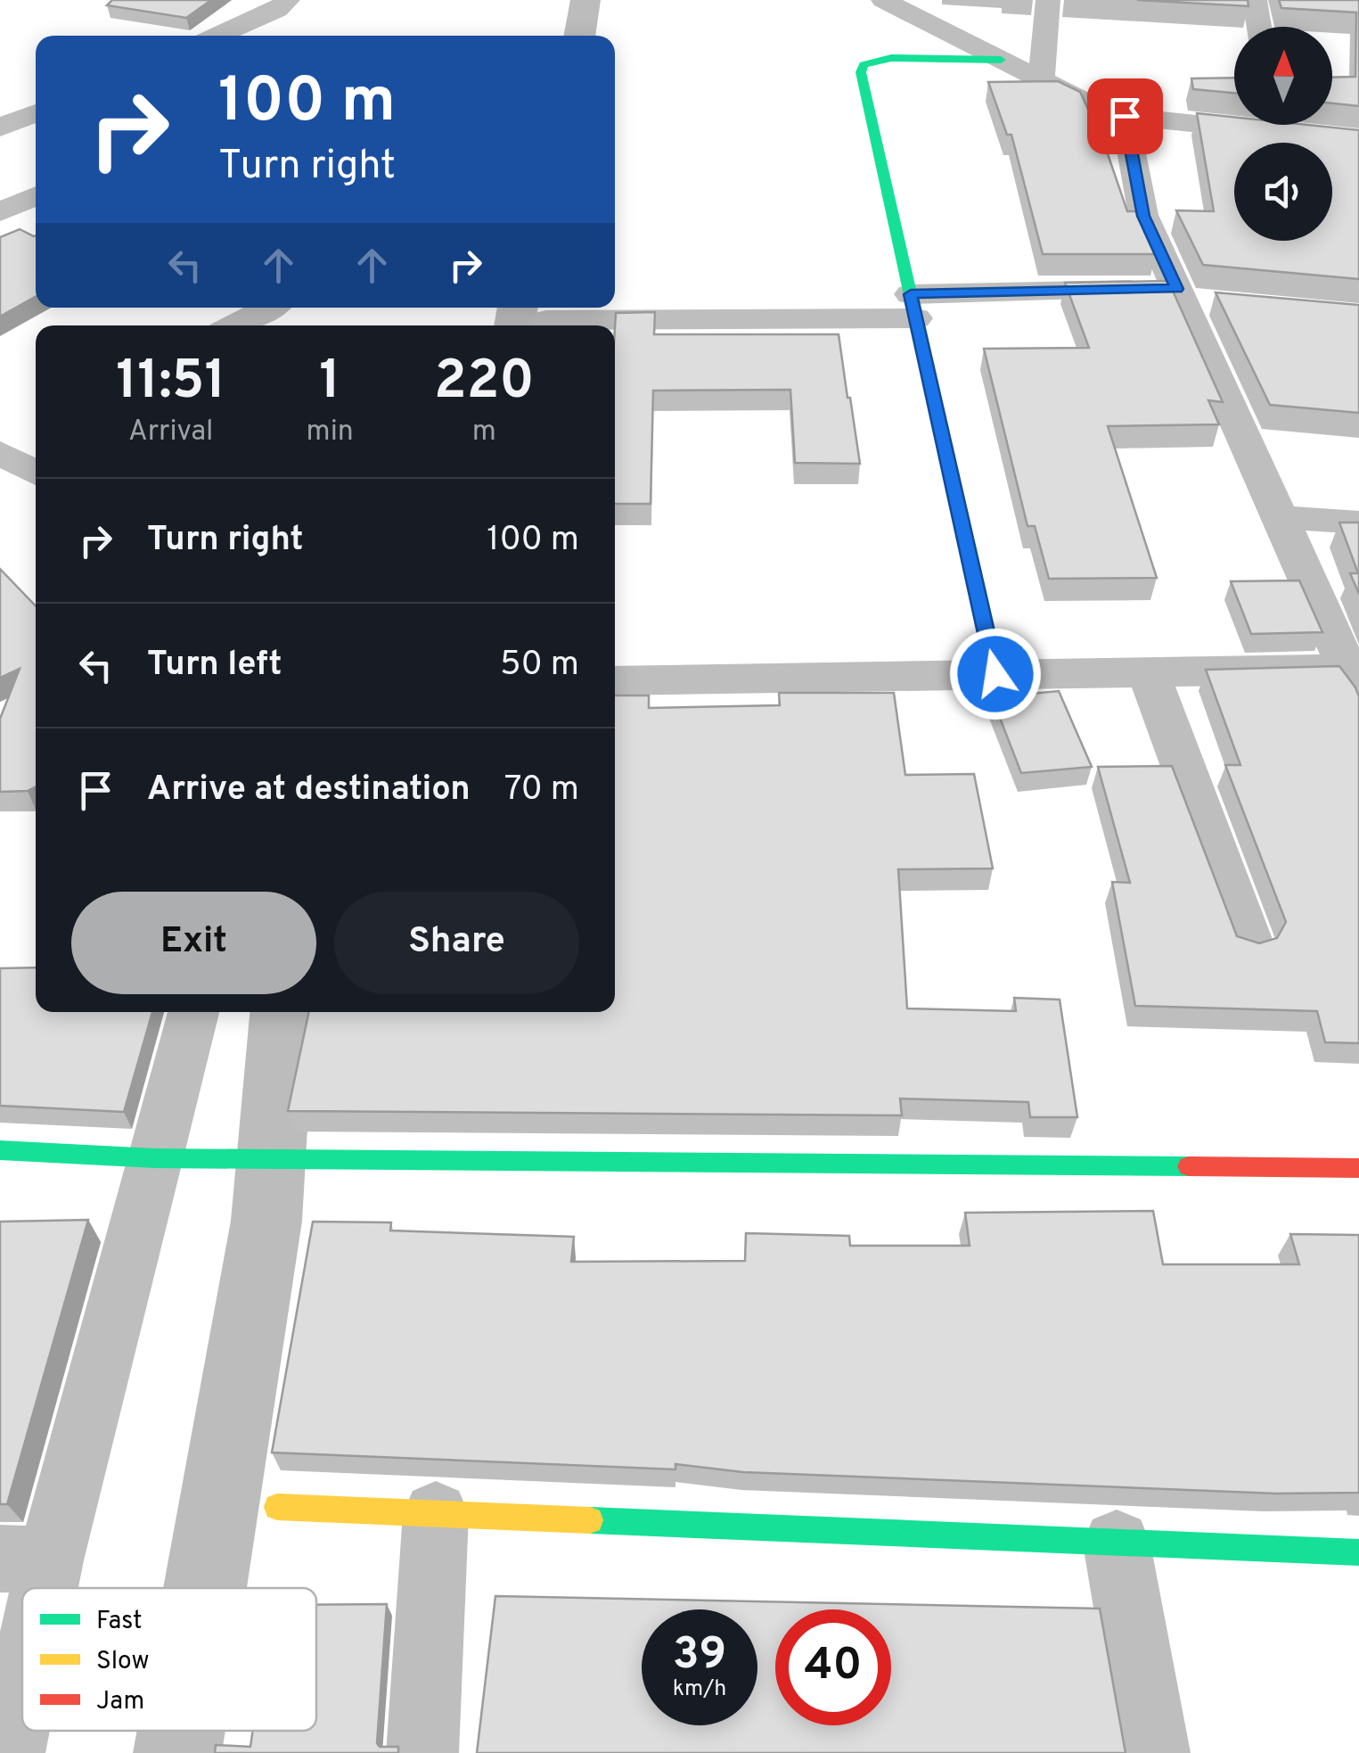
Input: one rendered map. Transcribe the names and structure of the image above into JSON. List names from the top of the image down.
{
  "legend": ["Fast", "Slow", "Jam"],
  "north": "top",
  "page": {
    "turn": ["100 m", "Turn right"],
    "eta": [
      "11:51",
      "Arrival",
      "1",
      "min",
      "220",
      "m"
    ],
    "list": [
      {
        "name": "Turn right",
        "value": "100 m"
      },
      {
        "name": "Turn left",
        "value": "50 m"
      },
      {
        "name": "Arrive at destination",
        "value": "70 m"
      }
    ],
    "buttons": ["Exit", "Share"],
    "speed": "39 km/h",
    "limit": "40"
  }
}
